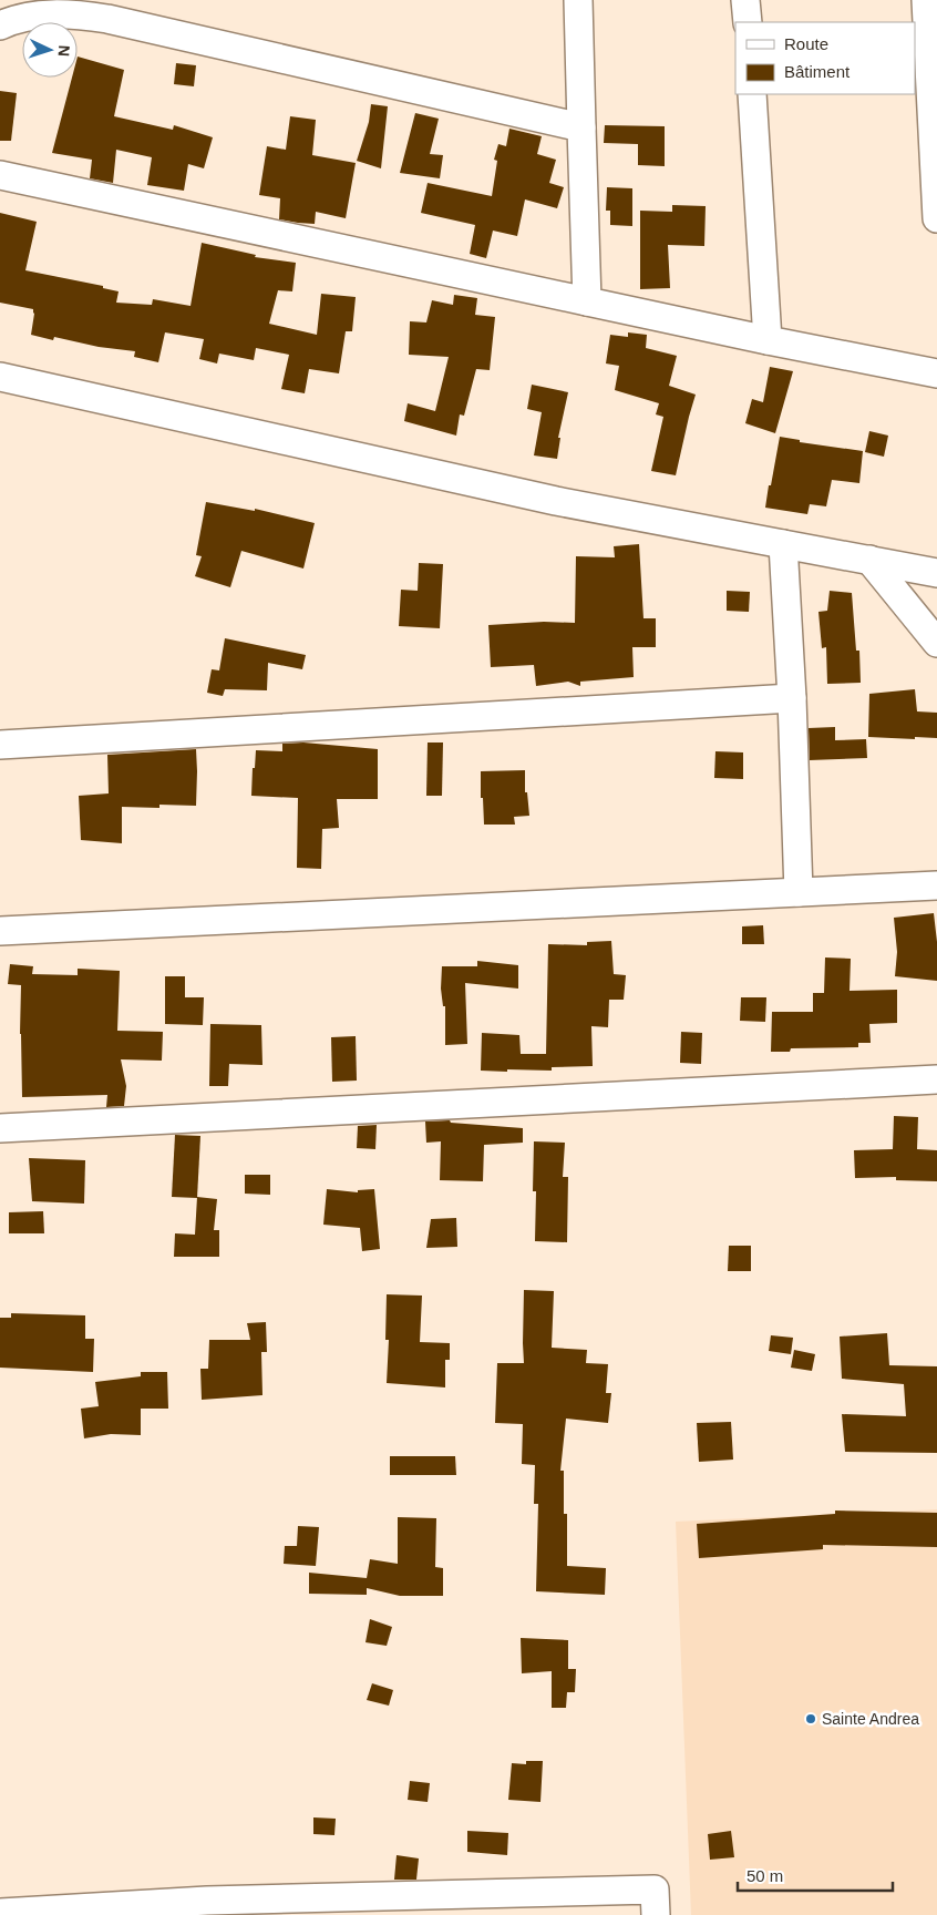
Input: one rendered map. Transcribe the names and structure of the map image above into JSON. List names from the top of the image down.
{
  "places": ["Sainte Andrea"],
  "legend": ["Route", "Bâtiment"],
  "scale_bar": "50 m",
  "north": "right"
}
